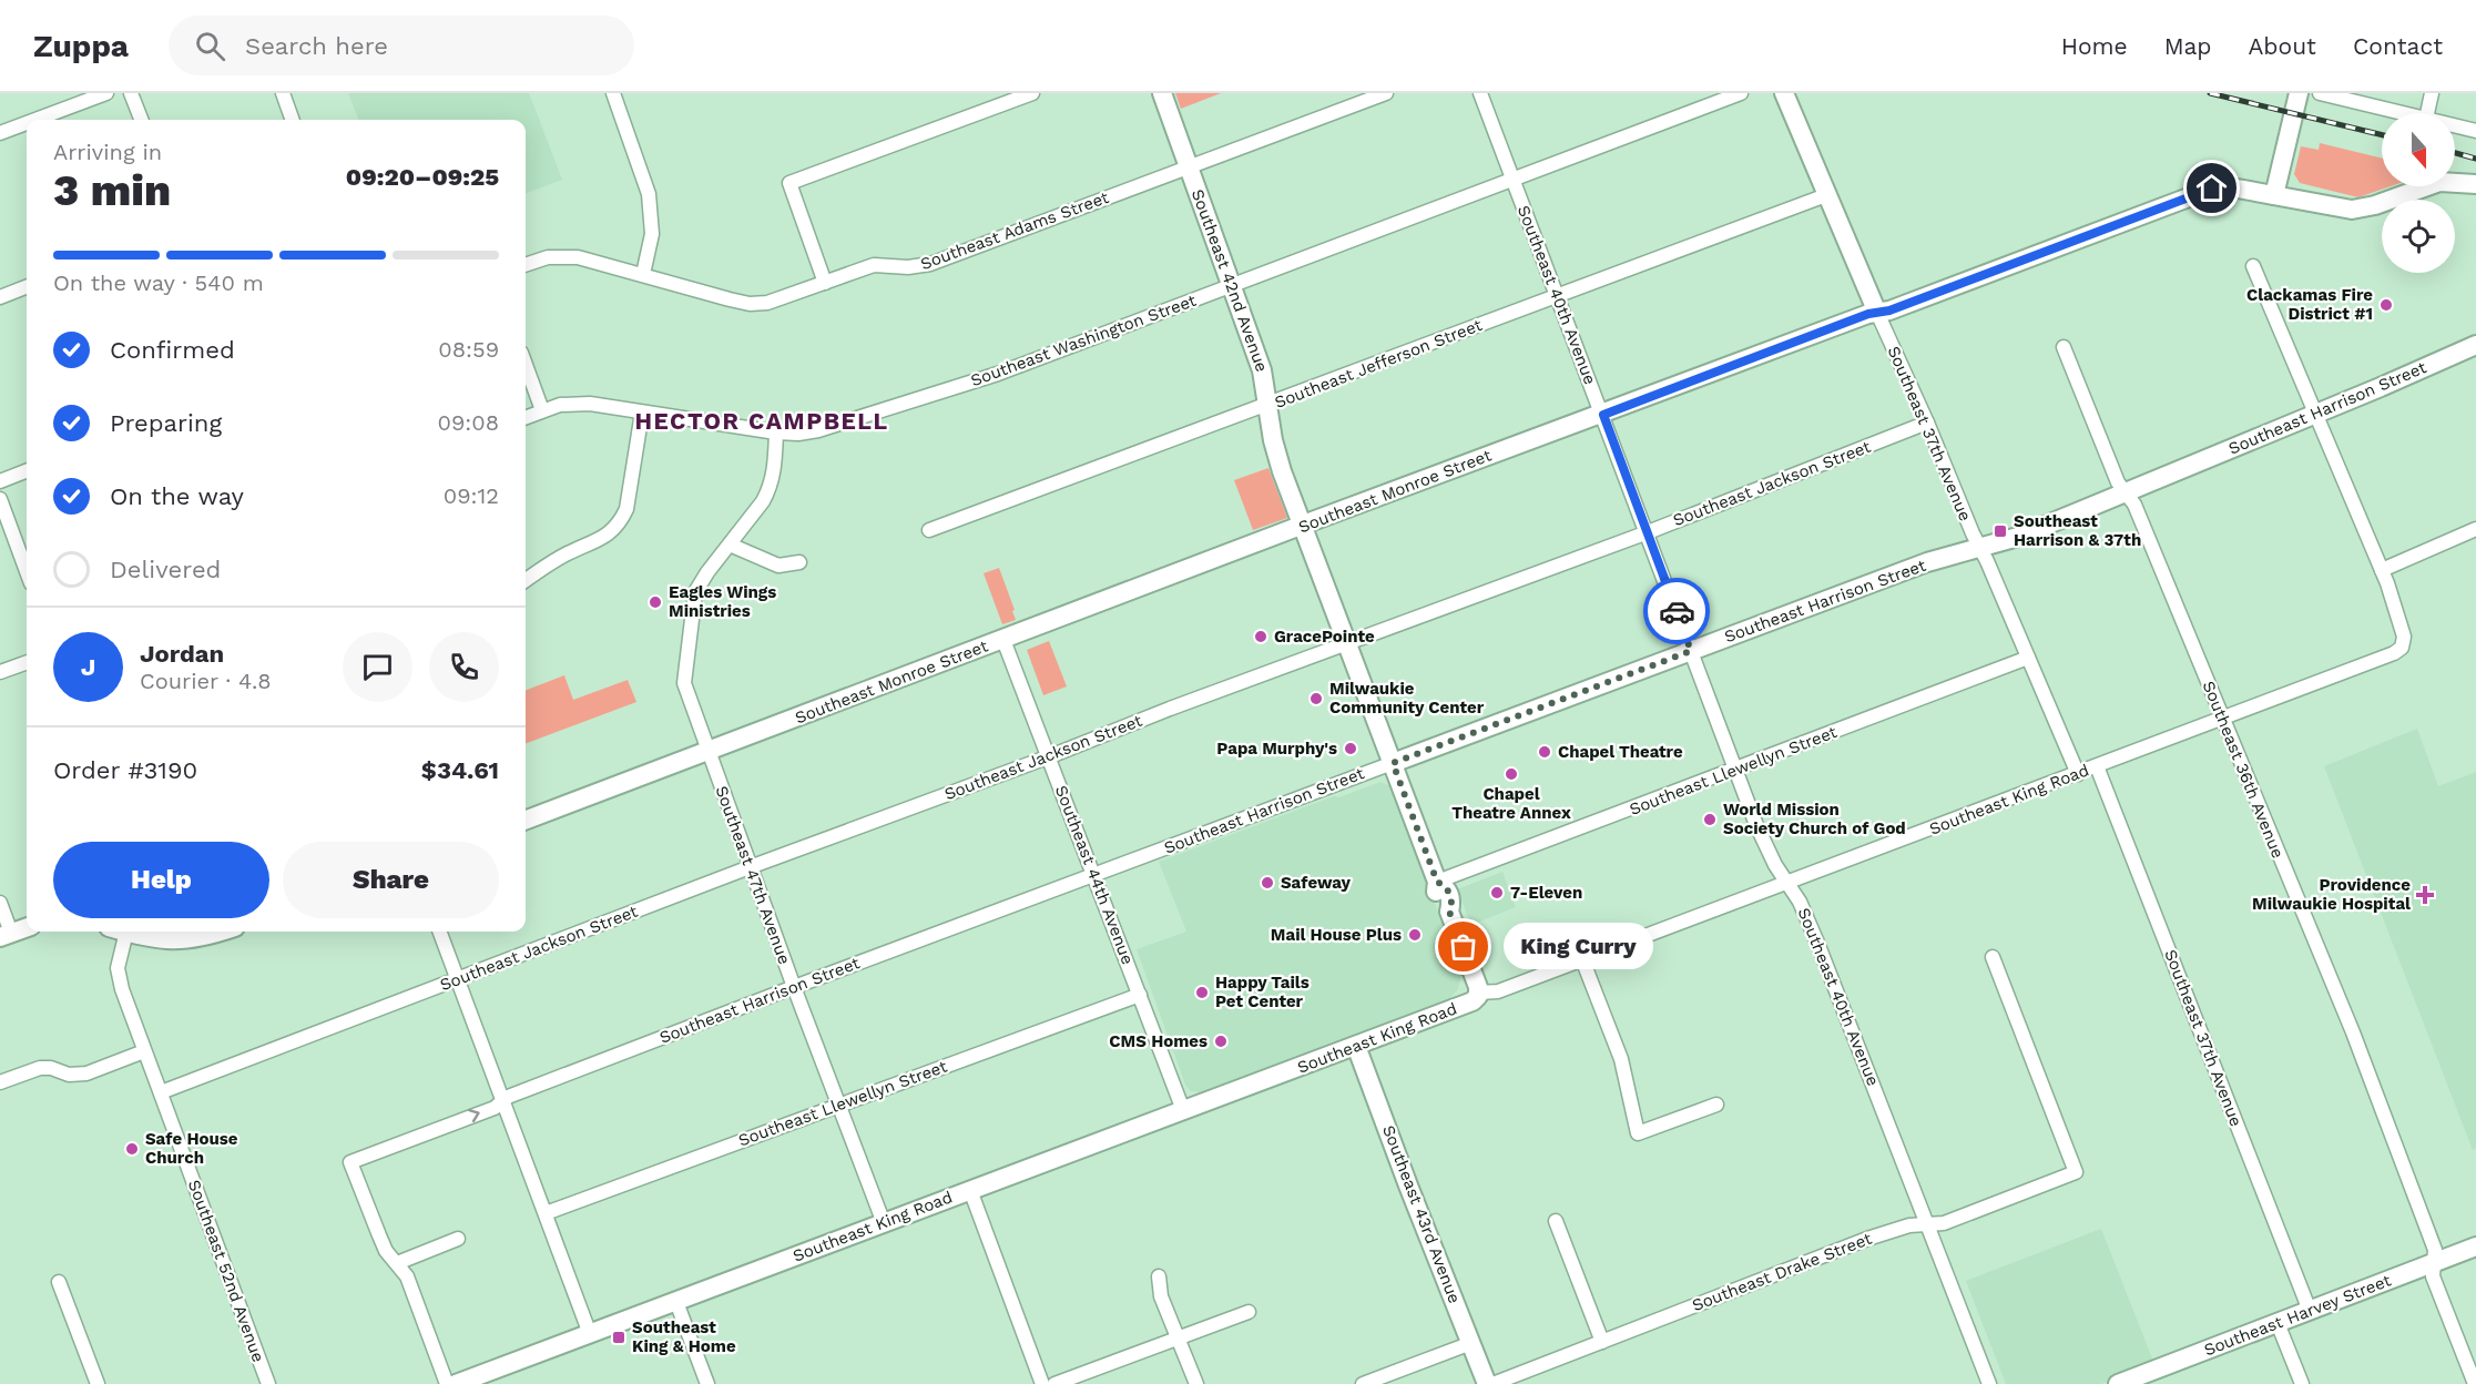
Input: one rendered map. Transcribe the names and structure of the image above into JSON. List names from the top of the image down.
{
  "streets": {
    "street": [
      "Southeast Adams Street",
      "Southeast 42nd Avenue",
      "Southeast 40th Avenue",
      "Southeast Washington Street",
      "Southeast Jefferson Street",
      "Southeast Harrison Street",
      "Southeast 37th Avenue",
      "Southeast Jackson Street",
      "Southeast Monroe Street",
      "Southeast 36th Avenue",
      "Southeast Llewellyn Street",
      "Southeast King Road",
      "Southeast 47th Avenue",
      "Southeast 44th Avenue",
      "Southeast 43rd Avenue",
      "Southeast 52nd Avenue",
      "Southeast Drake Street",
      "Southeast Harvey Street"
    ]
  },
  "crossings": [
    ["Southeast Adams Street", "Southeast 42nd Avenue"],
    ["Southeast 42nd Avenue", "Southeast Washington Street"],
    ["Southeast 42nd Avenue", "Southeast Jefferson Street"],
    ["Southeast 42nd Avenue", "Southeast Harrison Street"],
    ["Southeast 42nd Avenue", "Southeast Jackson Street"],
    ["Southeast 42nd Avenue", "Southeast Monroe Street"],
    ["Southeast 42nd Avenue", "Southeast Llewellyn Street"],
    ["Southeast 42nd Avenue", "Southeast King Road"],
    ["Southeast 40th Avenue", "Southeast Washington Street"],
    ["Southeast 40th Avenue", "Southeast Jefferson Street"],
    ["Southeast 40th Avenue", "Southeast Harrison Street"],
    ["Southeast 40th Avenue", "Southeast Jackson Street"],
    ["Southeast 40th Avenue", "Southeast Monroe Street"],
    ["Southeast 40th Avenue", "Southeast Llewellyn Street"],
    ["Southeast 40th Avenue", "Southeast King Road"],
    ["Southeast 40th Avenue", "Southeast Drake Street"],
    ["Southeast Washington Street", "Southeast 47th Avenue"],
    ["Southeast Jefferson Street", "Southeast 37th Avenue"],
    ["Southeast Harrison Street", "Southeast 37th Avenue"],
    ["Southeast Harrison Street", "Southeast 36th Avenue"],
    ["Southeast Harrison Street", "Southeast 47th Avenue"],
    ["Southeast Harrison Street", "Southeast 44th Avenue"],
    ["Southeast 37th Avenue", "Southeast Jackson Street"],
    ["Southeast 37th Avenue", "Southeast Monroe Street"],
    ["Southeast 37th Avenue", "Southeast Llewellyn Street"],
    ["Southeast 37th Avenue", "Southeast King Road"],
    ["Southeast 37th Avenue", "Southeast Harvey Street"],
    ["Southeast Jackson Street", "Southeast 47th Avenue"],
    ["Southeast Jackson Street", "Southeast 44th Avenue"],
    ["Southeast Jackson Street", "Southeast 52nd Avenue"],
    ["Southeast Monroe Street", "Southeast 47th Avenue"],
    ["Southeast Monroe Street", "Southeast 44th Avenue"],
    ["Southeast 36th Avenue", "Southeast King Road"],
    ["Southeast 36th Avenue", "Southeast Harvey Street"],
    ["Southeast Llewellyn Street", "Southeast 47th Avenue"],
    ["Southeast Llewellyn Street", "Southeast 44th Avenue"],
    ["Southeast King Road", "Southeast 47th Avenue"],
    ["Southeast King Road", "Southeast 44th Avenue"],
    ["Southeast King Road", "Southeast 43rd Avenue"]
  ],
  "districts": ["HECTOR CAMPBELL"],
  "places": {
    "other": [
      "Clackamas Fire District #1",
      "Eagles Wings Ministries",
      "GracePointe",
      "Milwaukie Community Center",
      "Papa Murphy's",
      "Chapel Theatre",
      "Chapel Theatre Annex",
      "World Mission Society Church of God",
      "Safeway",
      "7-Eleven",
      "Mail House Plus",
      "King Curry",
      "Happy Tails Pet Center",
      "CMS Homes",
      "Safe House Church"
    ],
    "transit": ["Southeast Harrison & 37th", "Southeast King & Home"],
    "health": ["Providence Milwaukie Hospital"]
  },
  "north": "bottom",
  "page": {
    "header": "Zuppa",
    "search": "Search here",
    "nav": [
      "Home",
      "Map",
      "About",
      "Contact"
    ],
    "heading": ["3 min", "Arriving in", "09:20–09:25"],
    "panel": [
      "Jordan",
      "Courier · 4.8",
      "Order #3190",
      "$34.61"
    ],
    "bar": "On the way · 540 m",
    "list": [
      ["Confirmed", "08:59"],
      ["Preparing", "09:08"],
      ["On the way", "09:12"],
      "Delivered"
    ],
    "round": "J",
    "buttons": ["Help", "Share"],
    "bubble": "King Curry"
  }
}
